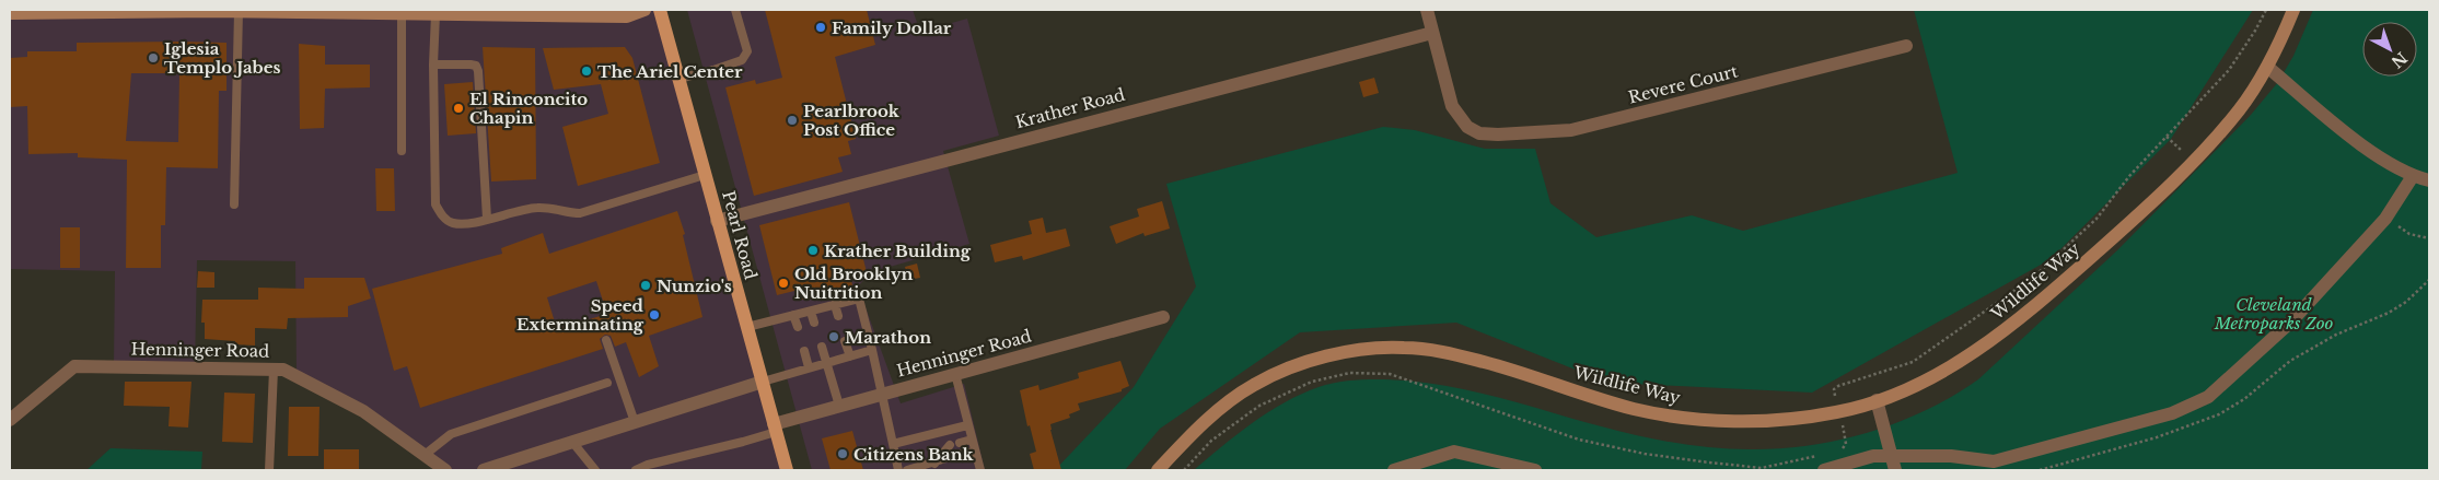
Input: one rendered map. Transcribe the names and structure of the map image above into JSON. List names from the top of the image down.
{
  "streets": {
    "main road": ["Pearl Road"],
    "street": [
      "Revere Court",
      "Krather Road",
      "Wildlife Way",
      "Henninger Road"
    ]
  },
  "crossings": [
    ["Revere Court", "Krather Road"],
    ["Krather Road", "Pearl Road"],
    ["Pearl Road", "Henninger Road"]
  ],
  "parks": ["Cleveland Metroparks Zoo"],
  "places": [
    "Family Dollar",
    "Iglesia Templo Jabes",
    "The Ariel Center",
    "El Rinconcito Chapin",
    "Pearlbrook Post Office",
    "Krather Building",
    "Old Brooklyn Nuitrition",
    "Nunzio's",
    "Speed Exterminating",
    "Marathon",
    "Citizens Bank"
  ],
  "north": "bottom right"
}
